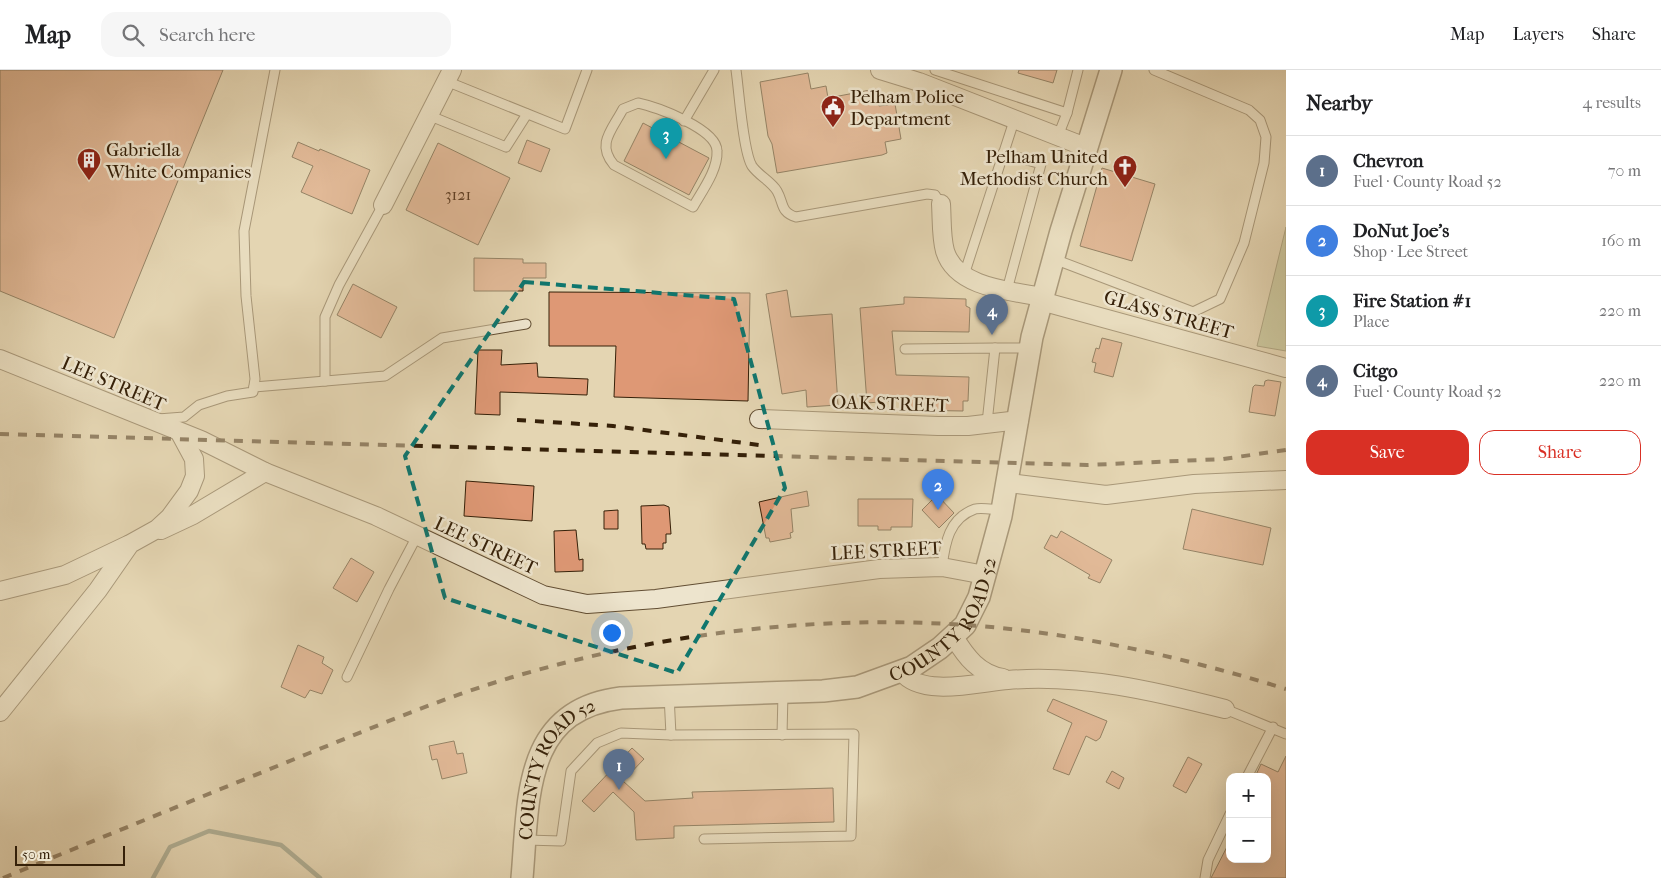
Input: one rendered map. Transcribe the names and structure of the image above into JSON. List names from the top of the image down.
{
  "streets": {
    "street": [
      "GLASS STREET",
      "LEE STREET",
      "OAK STREET",
      "COUNTY ROAD 52"
    ]
  },
  "crossings": [
    ["GLASS STREET", "COUNTY ROAD 52"],
    ["LEE STREET", "COUNTY ROAD 52"],
    ["OAK STREET", "COUNTY ROAD 52"]
  ],
  "places": {
    "public building": ["Pelham Police Department"],
    "building": ["Gabriella White Companies"],
    "church": ["Pelham United Methodist Church"]
  },
  "house_numbers": ["3121"],
  "scale_bar": "50 m",
  "page": {
    "header": "Map",
    "search": "Search here",
    "nav": ["Map", "Layers", "Share"],
    "heading": ["Nearby", "4 results"],
    "pins": [
      "3",
      "4",
      "2",
      "1"
    ],
    "list": [
      {
        "mark": "1",
        "name": "Chevron",
        "note": "Fuel · County Road 52",
        "value": "70 m"
      },
      {
        "mark": "2",
        "name": "DoNut Joe's",
        "note": "Shop · Lee Street",
        "value": "160 m"
      },
      {
        "mark": "3",
        "name": "Fire Station #1",
        "note": "Place",
        "value": "220 m"
      },
      {
        "mark": "4",
        "name": "Citgo",
        "note": "Fuel · County Road 52",
        "value": "220 m"
      }
    ],
    "buttons": ["Save", "Share"],
    "map_buttons": ["+", "−"],
    "scale": "50 m"
  }
}
